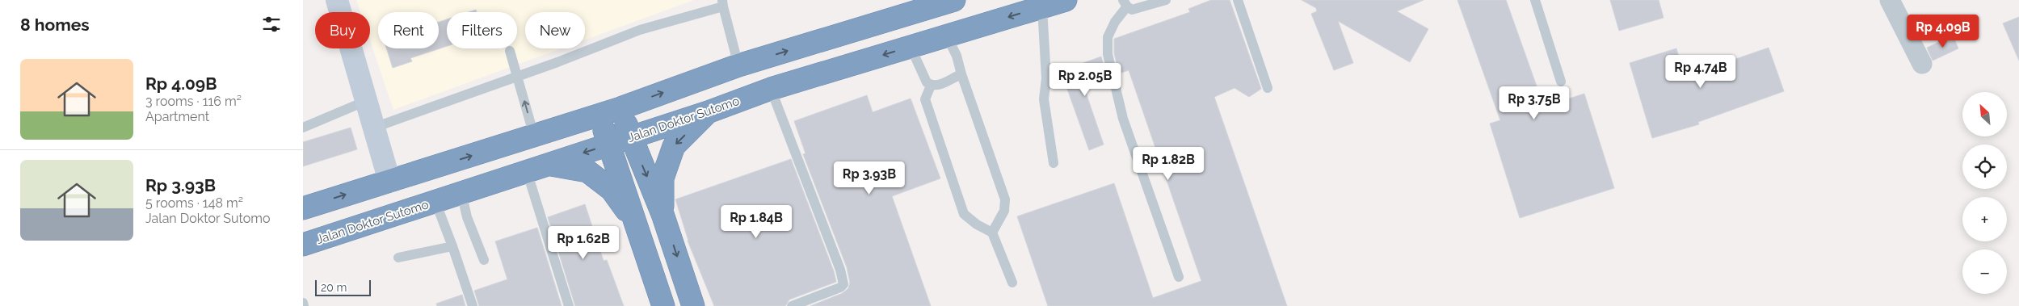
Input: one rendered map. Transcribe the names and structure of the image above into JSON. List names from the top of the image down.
{
  "streets": {
    "highway": ["Jalan Doktor Sutomo"]
  },
  "scale_bar": "20 m",
  "north": "top left",
  "page": {
    "heading": "8 homes",
    "chip": [
      "Buy",
      "Rent",
      "Filters",
      "New"
    ],
    "price": [
      "Rp 4.09B",
      "Rp 4.74B",
      "Rp 2.05B",
      "Rp 3.75B",
      "Rp 1.82B",
      "Rp 3.93B",
      "Rp 1.84B",
      "Rp 1.62B"
    ],
    "list": [
      {
        "name": "Rp 4.09B",
        "note": "3 rooms · 116 m² · Apartment"
      },
      {
        "name": "Rp 3.93B",
        "note": "5 rooms · 148 m² · Jalan Doktor Sutomo"
      }
    ],
    "map_buttons": ["+", "−"],
    "scale": "20 m"
  }
}
